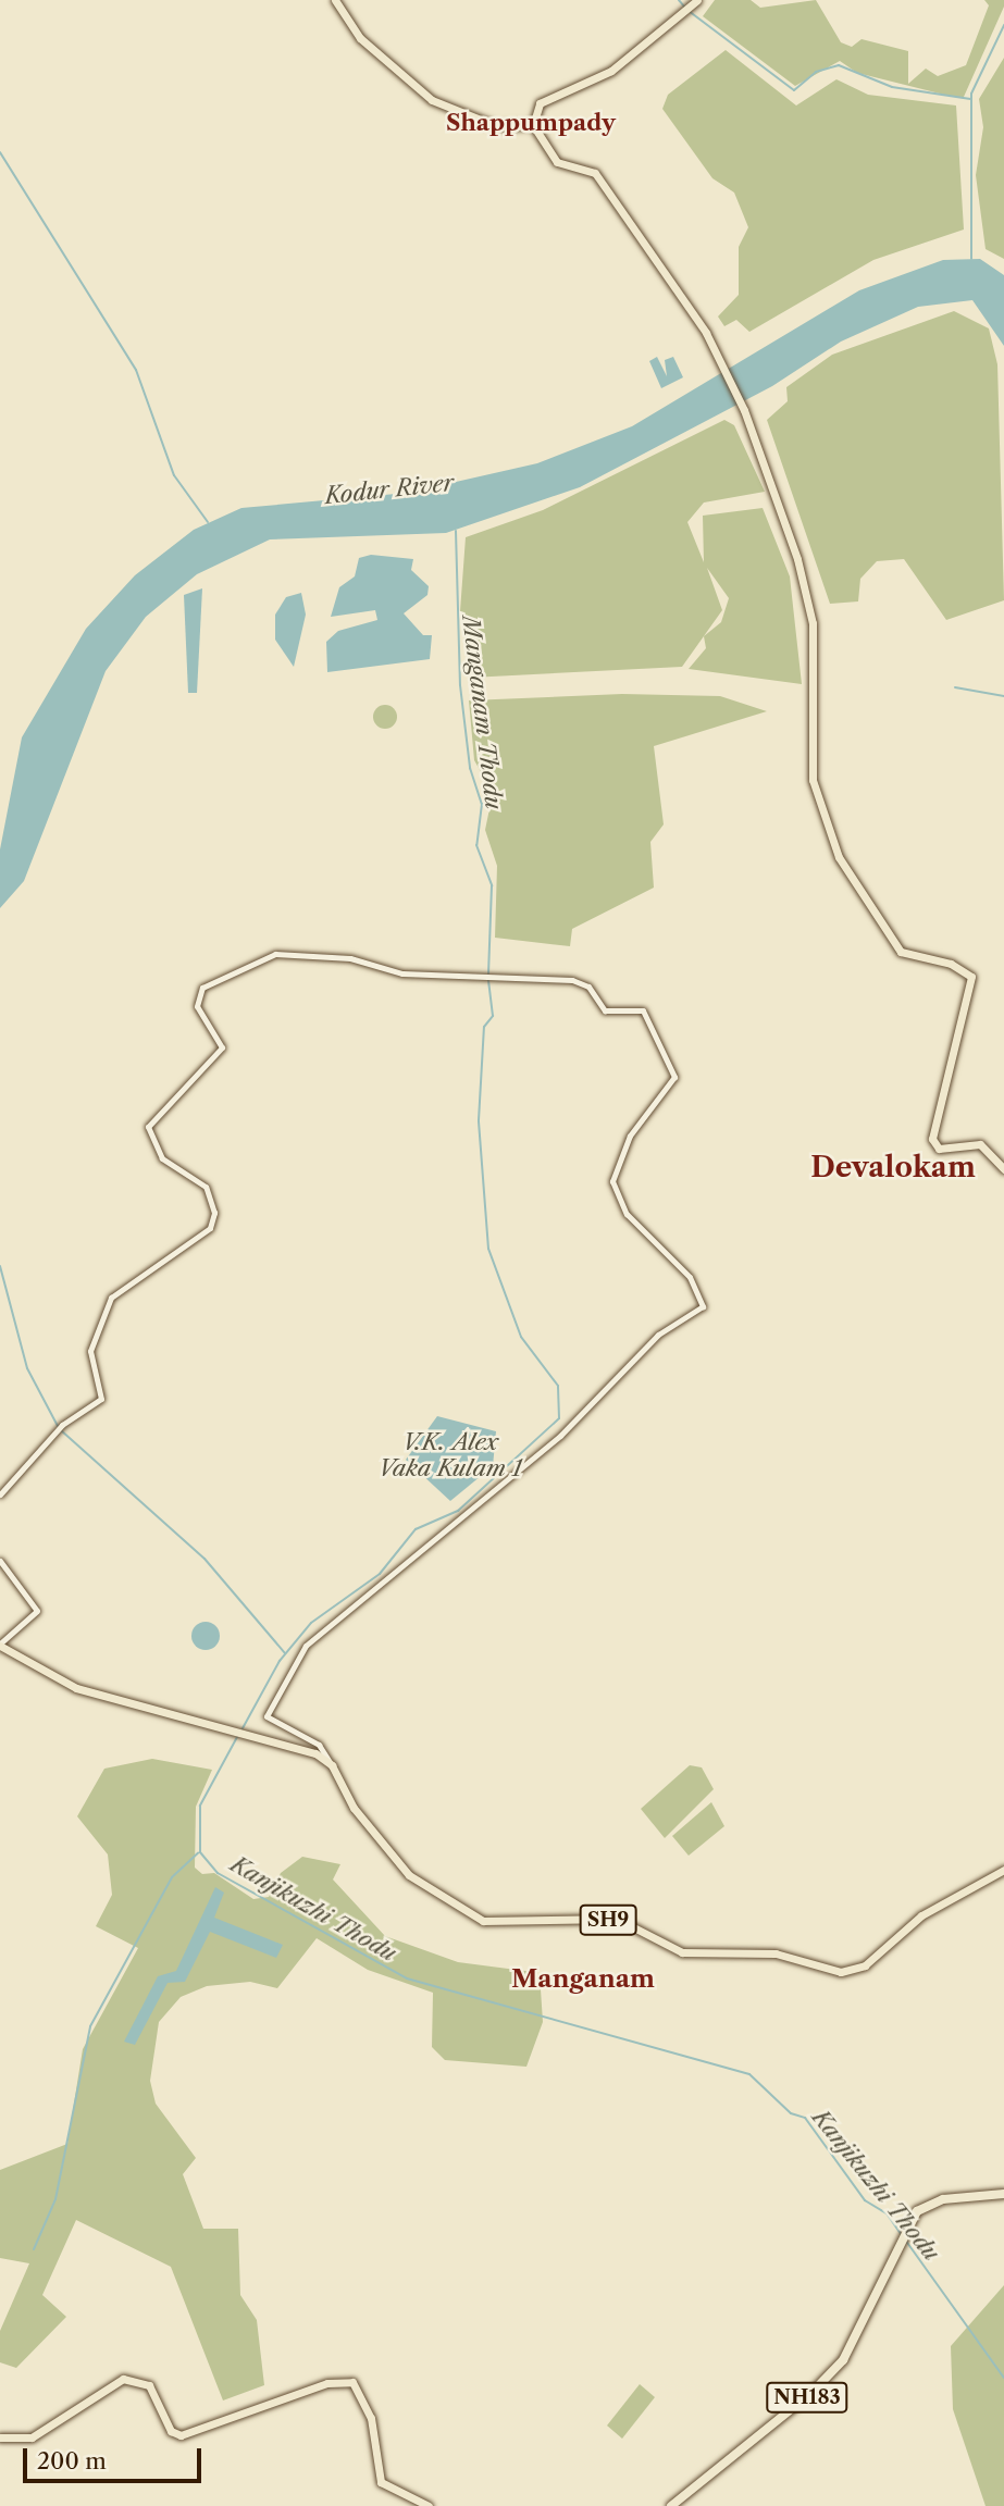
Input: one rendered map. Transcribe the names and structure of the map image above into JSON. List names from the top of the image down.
{
  "streets": {
    "highway": ["NH183"],
    "main road": ["SH9"]
  },
  "districts": ["Shappumpady", "Devalokam", "Manganam"],
  "water": [
    "Kodur River",
    "Manganam Thodu",
    "V.K. Alex Vaka Kulam 1",
    "Kanjikuzhi Thodu"
  ],
  "scale_bar": "200 m"
}
